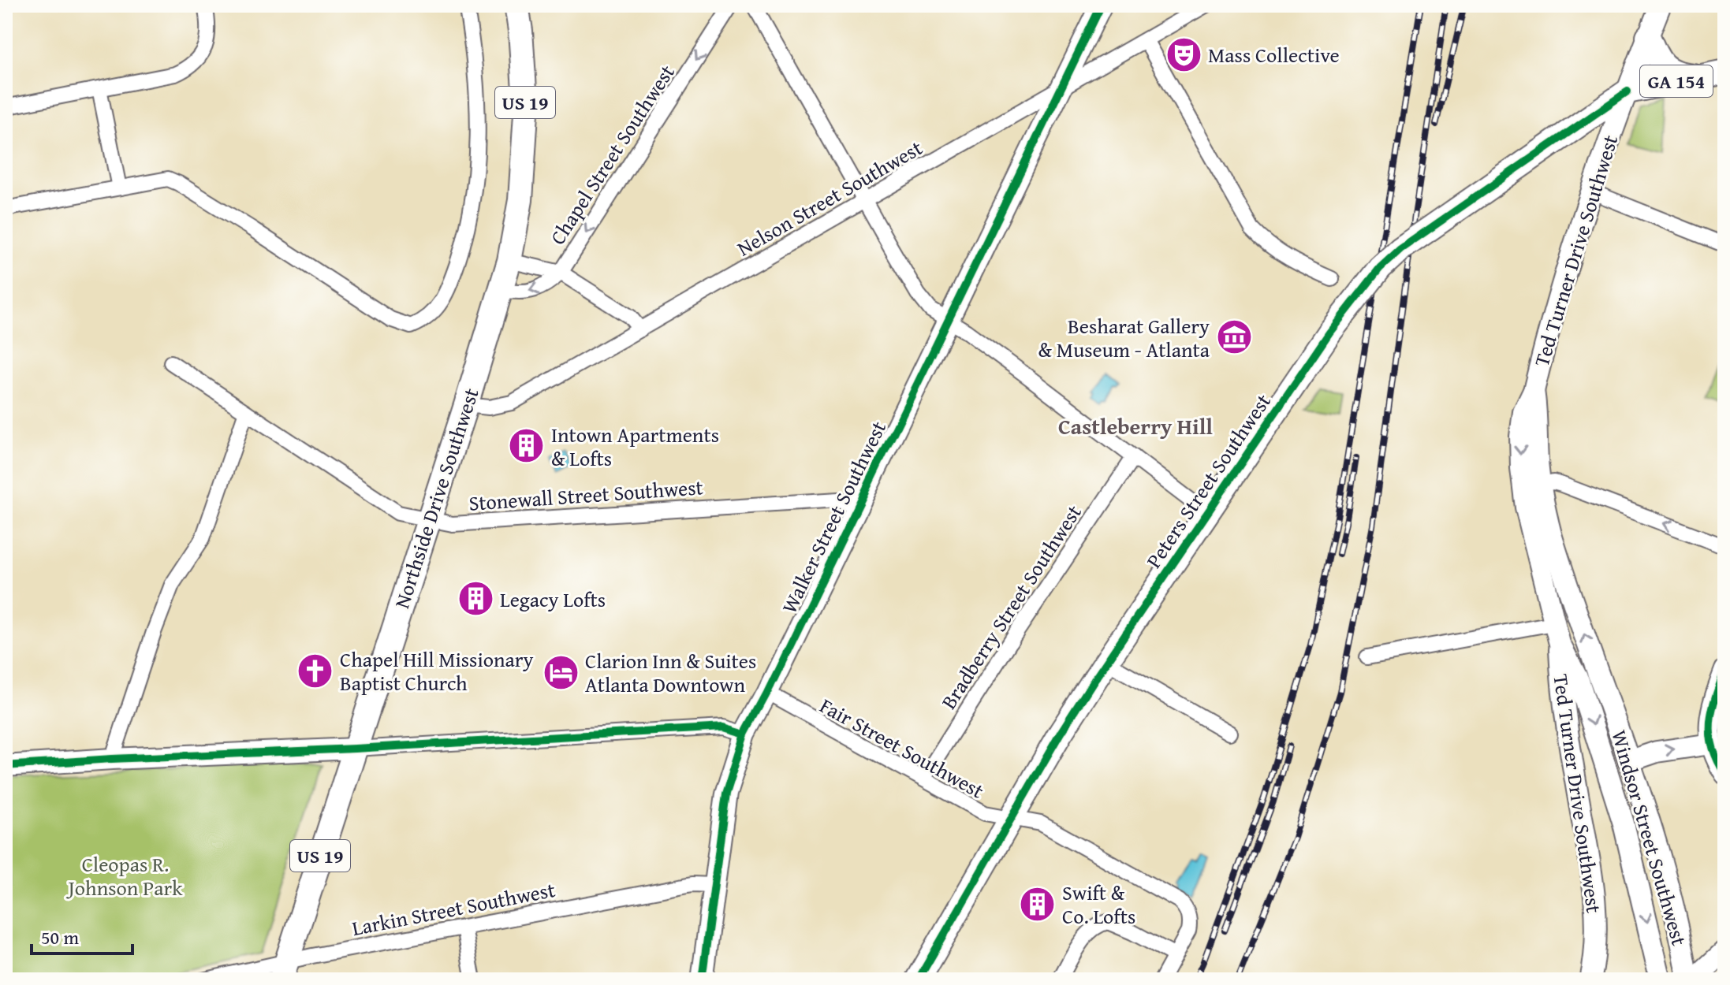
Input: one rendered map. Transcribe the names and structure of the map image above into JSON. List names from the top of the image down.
{
  "streets": {
    "main road": [
      "GA 154",
      "US 19",
      "Peters Street Southwest",
      "Northside Drive Southwest"
    ],
    "street": [
      "Chapel Street Southwest",
      "Nelson Street Southwest",
      "Ted Turner Drive Southwest",
      "Stonewall Street Southwest",
      "Walker Street Southwest",
      "Bradberry Street Southwest",
      "Fair Street Southwest",
      "Windsor Street Southwest",
      "Larkin Street Southwest"
    ]
  },
  "crossings": [
    ["GA 154", "Ted Turner Drive Southwest"],
    ["GA 154", "Peters Street Southwest"],
    ["Chapel Street Southwest", "Northside Drive Southwest"],
    ["Nelson Street Southwest", "Northside Drive Southwest"],
    ["Nelson Street Southwest", "Walker Street Southwest"],
    ["Ted Turner Drive Southwest", "Peters Street Southwest"],
    ["Ted Turner Drive Southwest", "Windsor Street Southwest"],
    ["Peters Street Southwest", "Fair Street Southwest"],
    ["Stonewall Street Southwest", "Northside Drive Southwest"],
    ["Stonewall Street Southwest", "Walker Street Southwest"],
    ["Northside Drive Southwest", "Larkin Street Southwest"],
    ["Walker Street Southwest", "Fair Street Southwest"],
    ["Walker Street Southwest", "Larkin Street Southwest"],
    ["Bradberry Street Southwest", "Fair Street Southwest"]
  ],
  "one_way": ["Chapel Street Southwest"],
  "districts": ["Castleberry Hill"],
  "parks": ["Cleopas R. Johnson Park"],
  "places": {
    "theatre": ["Mass Collective"],
    "museum": ["Besharat Gallery & Museum - Atlanta"],
    "building": ["Intown Apartments & Lofts", "Legacy Lofts", "Swift & Co. Lofts"],
    "church": ["Chapel Hill Missionary Baptist Church"],
    "hotel": ["Clarion Inn & Suites Atlanta Downtown"]
  },
  "scale_bar": "50 m"
}
